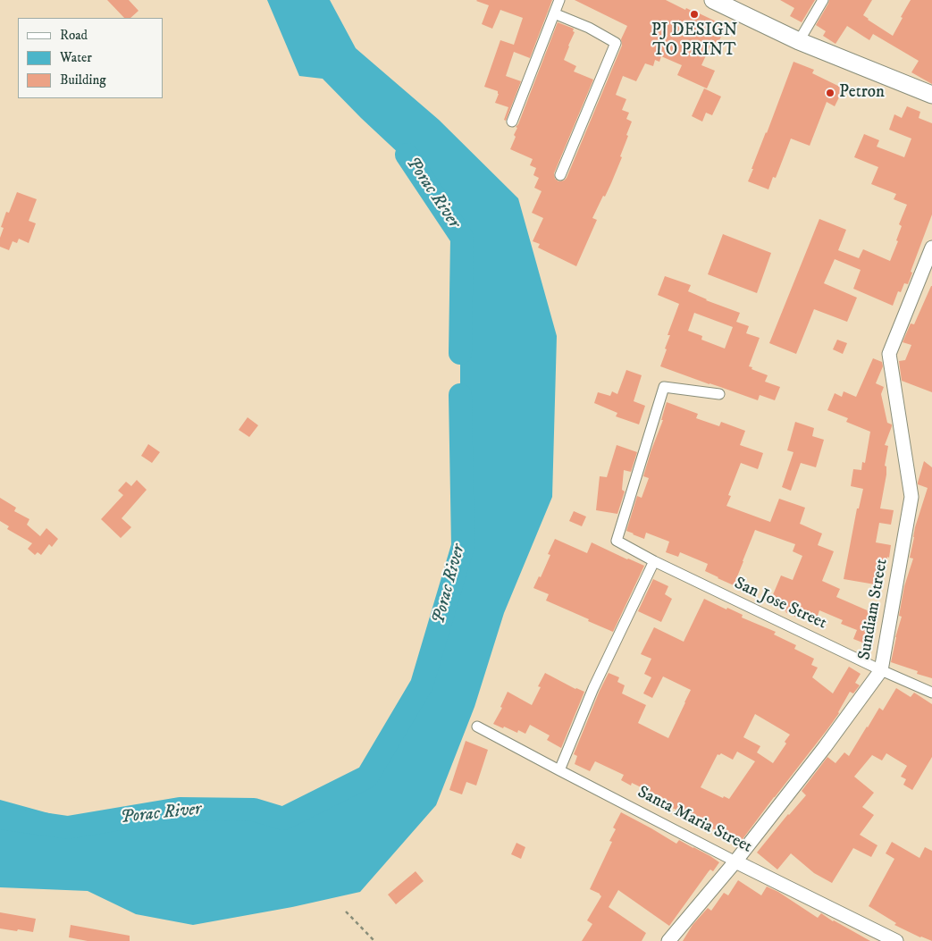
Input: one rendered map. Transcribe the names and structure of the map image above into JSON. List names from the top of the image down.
{
  "streets": {
    "street": ["San Jose Street", "Sundiam Street", "Santa Maria Street"]
  },
  "crossings": [
    ["San Jose Street", "Sundiam Street"],
    ["Sundiam Street", "Santa Maria Street"]
  ],
  "water": ["Porac River"],
  "places": ["PJ DESIGN TO PRINT", "Petron"],
  "legend": ["Road", "Water", "Building"]
}
